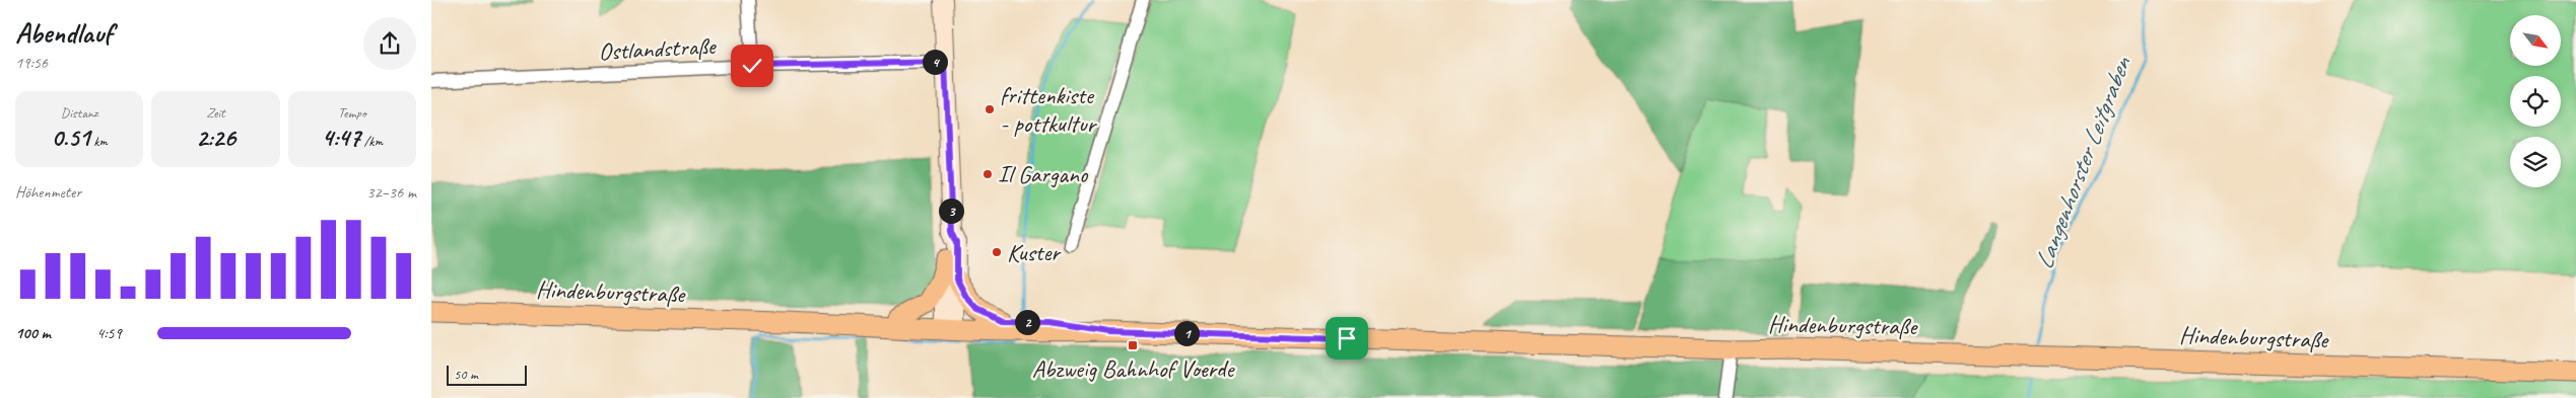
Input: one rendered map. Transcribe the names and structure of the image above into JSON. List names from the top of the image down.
{
  "streets": {
    "main road": ["Hindenburgstraße"],
    "street": ["Ostlandstraße"]
  },
  "water": ["Langenhorster Leitgraben"],
  "places": {
    "other": ["frittenkiste - pottkultur", "Il Gargano", "Kuster"],
    "transit": ["Abzweig Bahnhof Voerde"]
  },
  "scale_bar": "50 m",
  "north": "bottom right",
  "page": {
    "heading": ["Abendlauf", "19:56"],
    "pins": [
      "4",
      "3",
      "2",
      "1"
    ],
    "stats": [
      ["Distanz", "0.51 km"],
      ["Zeit", "2:26"],
      ["Tempo", "4:47 /km"]
    ],
    "chart": ["Höhenmeter", "32–36 m"],
    "list": [
      {
        "name": "100 m",
        "note": "4:59"
      }
    ],
    "scale": "50 m"
  }
}
